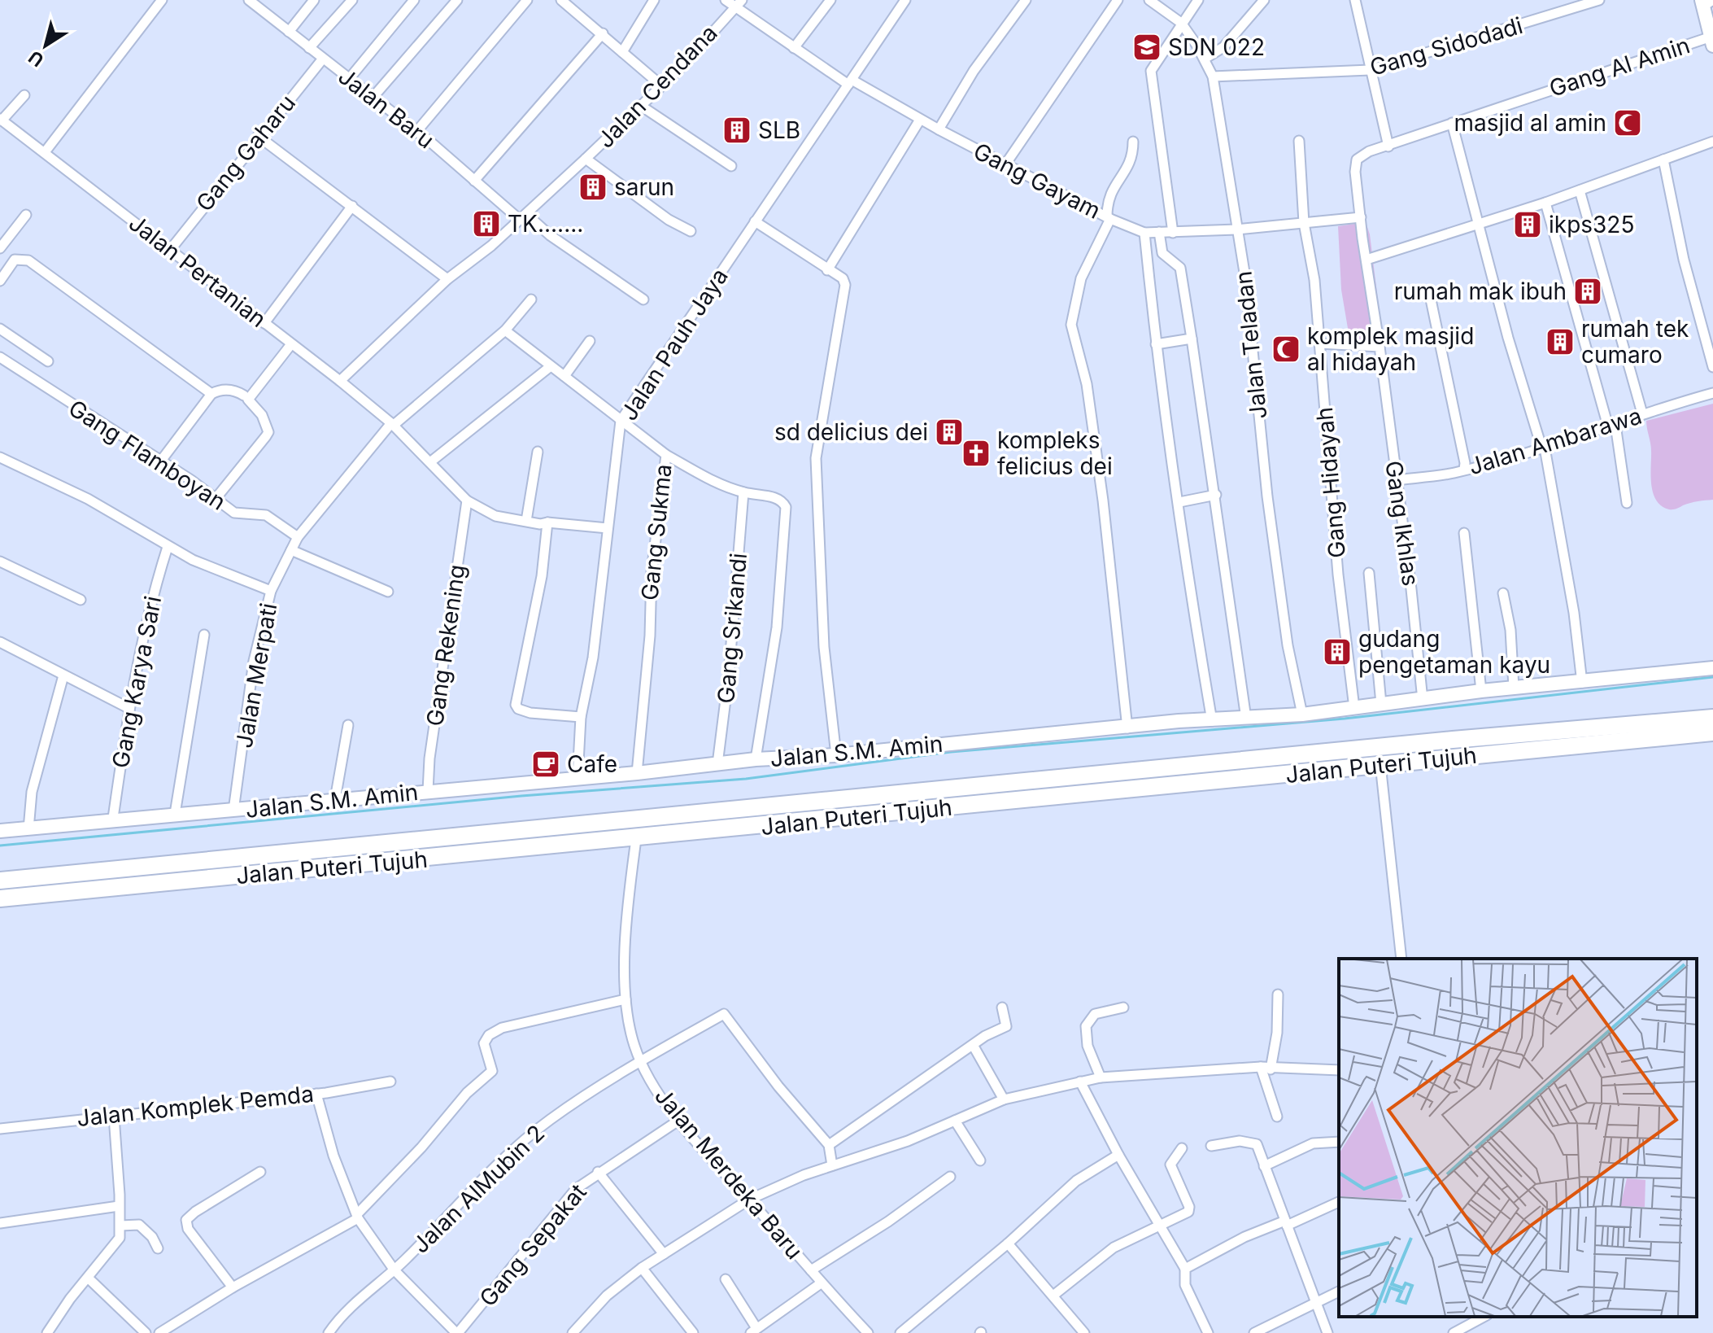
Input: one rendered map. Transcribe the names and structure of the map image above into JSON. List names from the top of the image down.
{
  "streets": {
    "highway": ["Jalan Puteri Tujuh"],
    "street": [
      "Gang Sidodadi",
      "Gang Al Amin",
      "Jalan Cendana",
      "Jalan Baru",
      "Gang Gaharu",
      "Gang Gayam",
      "Jalan Pertanian",
      "Jalan Pauh Jaya",
      "Jalan Teladan",
      "Jalan Ambarawa",
      "Gang Flamboyan",
      "Gang Hidayah",
      "Gang Ikhlas",
      "Gang Sukma",
      "Gang Srikandi",
      "Gang Rekening",
      "Jalan Merpati",
      "Gang Karya Sari",
      "Jalan S.M. Amin",
      "Jalan Komplek Pemda",
      "Jalan Merdeka Baru",
      "Jalan AlMubin 2",
      "Gang Sepakat"
    ]
  },
  "crossings": [
    ["Gang Sidodadi", "Jalan Teladan"],
    ["Gang Al Amin", "Gang Ikhlas"],
    ["Jalan Cendana", "Jalan Baru"],
    ["Jalan Cendana", "Gang Gayam"],
    ["Jalan Cendana", "Jalan Pertanian"],
    ["Jalan Baru", "Gang Gaharu"],
    ["Gang Gaharu", "Jalan Pertanian"],
    ["Gang Gayam", "Jalan Pauh Jaya"],
    ["Gang Gayam", "Jalan Teladan"],
    ["Gang Gayam", "Gang Hidayah"],
    ["Gang Gayam", "Gang Ikhlas"],
    ["Jalan Pertanian", "Jalan Pauh Jaya"],
    ["Jalan Pertanian", "Gang Rekening"],
    ["Jalan Pertanian", "Jalan Merpati"],
    ["Jalan Pauh Jaya", "Gang Sukma"],
    ["Jalan Pauh Jaya", "Jalan S.M. Amin"],
    ["Jalan Teladan", "Jalan S.M. Amin"],
    ["Jalan Ambarawa", "Gang Ikhlas"],
    ["Gang Flamboyan", "Jalan Merpati"],
    ["Gang Hidayah", "Jalan S.M. Amin"],
    ["Gang Ikhlas", "Jalan S.M. Amin"],
    ["Gang Sukma", "Jalan Merpati"],
    ["Gang Sukma", "Jalan S.M. Amin"],
    ["Gang Srikandi", "Jalan S.M. Amin"],
    ["Gang Rekening", "Jalan S.M. Amin"],
    ["Jalan Merpati", "Jalan S.M. Amin"],
    ["Gang Karya Sari", "Jalan S.M. Amin"],
    ["Jalan Puteri Tujuh", "Jalan Merdeka Baru"],
    ["Jalan Merdeka Baru", "Jalan AlMubin 2"],
    ["Jalan Merdeka Baru", "Gang Sepakat"]
  ],
  "places": {
    "school or university": ["SDN 022"],
    "mosque": ["masjid al amin", "komplek masjid al hidayah"],
    "building": [
      "SLB",
      "sarun",
      "TK.......",
      "ikps325",
      "rumah mak ibuh",
      "rumah tek cumaro",
      "sd delicius dei",
      "gudang pengetaman kayu"
    ],
    "church": ["kompleks felicius dei"],
    "cafe": ["Cafe"]
  },
  "north": "bottom left"
}
